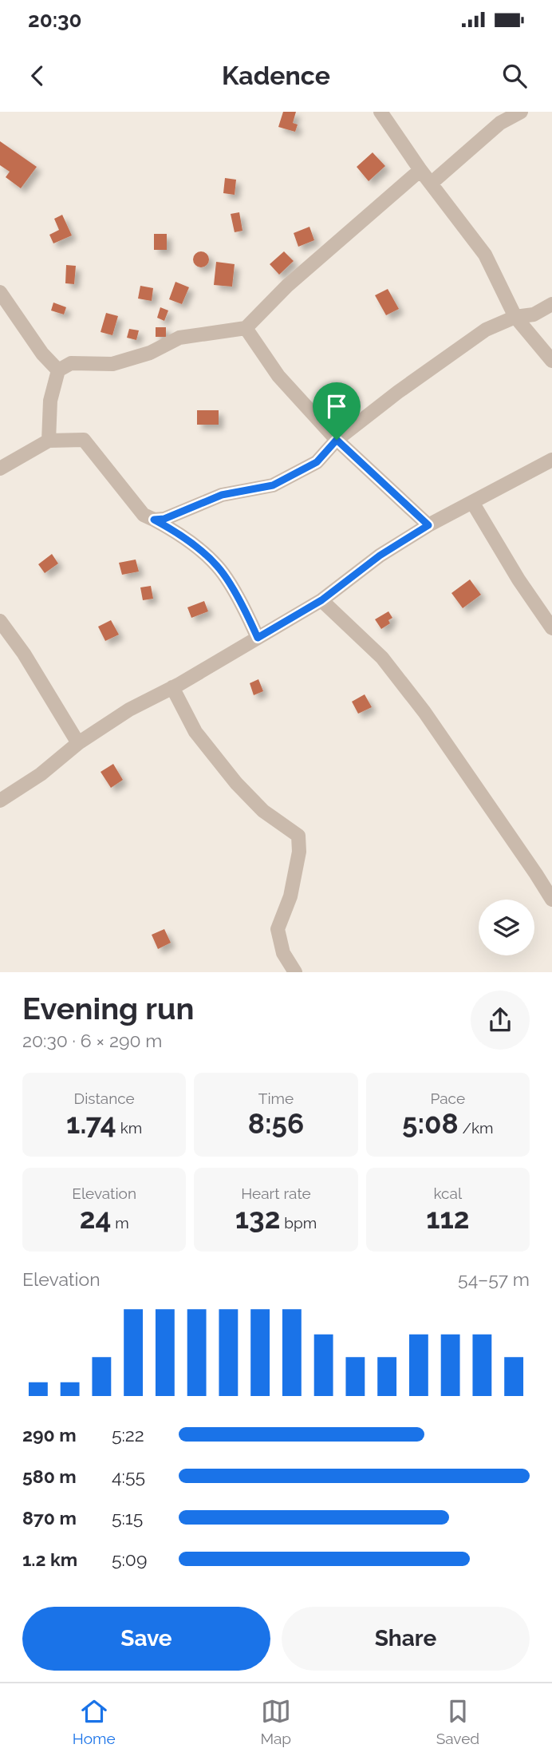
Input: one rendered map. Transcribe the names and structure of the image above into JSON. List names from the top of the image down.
{
  "page": {
    "status": "20:30",
    "header": "Kadence",
    "heading": ["Evening run", "20:30 · 6 × 290 m"],
    "stats": [
      ["Distance", "1.74 km"],
      ["Time", "8:56"],
      ["Pace", "5:08 /km"],
      ["Elevation", "24 m"],
      ["Heart rate", "132 bpm"],
      ["kcal", "112"]
    ],
    "chart": ["Elevation", "54–57 m"],
    "list": [
      {
        "name": "290 m",
        "note": "5:22"
      },
      {
        "name": "580 m",
        "note": "4:55"
      },
      {
        "name": "870 m",
        "note": "5:15"
      },
      {
        "name": "1.2 km",
        "note": "5:09"
      }
    ],
    "buttons": ["Save", "Share"],
    "tabs": ["Home", "Map", "Saved"]
  }
}
